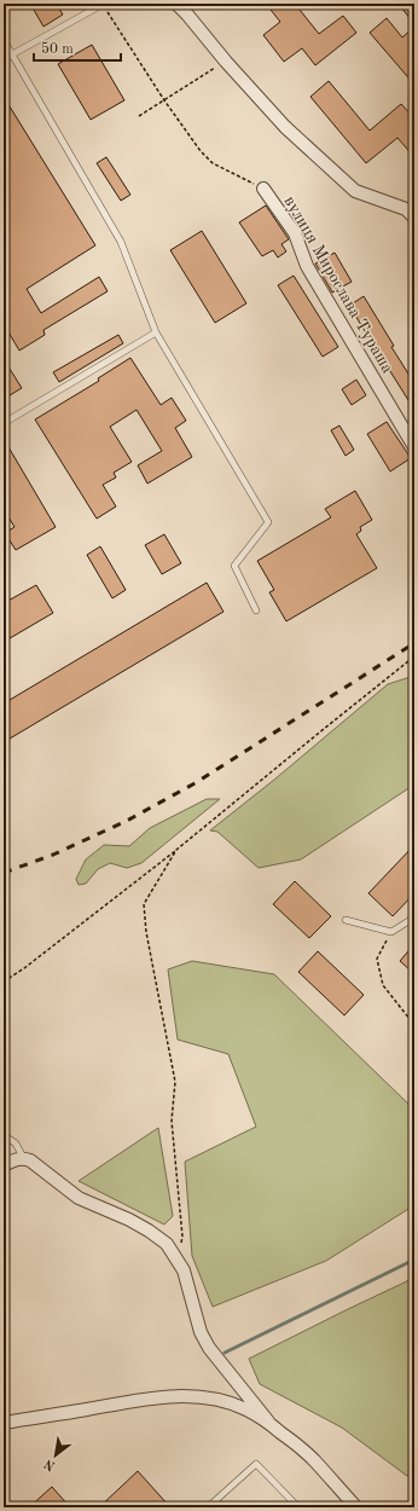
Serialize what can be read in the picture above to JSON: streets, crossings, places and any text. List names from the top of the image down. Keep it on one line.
{"streets":{"street":["вулиця Мирослава Тураша"]},"scale_bar":"50 m","north":"bottom left"}
